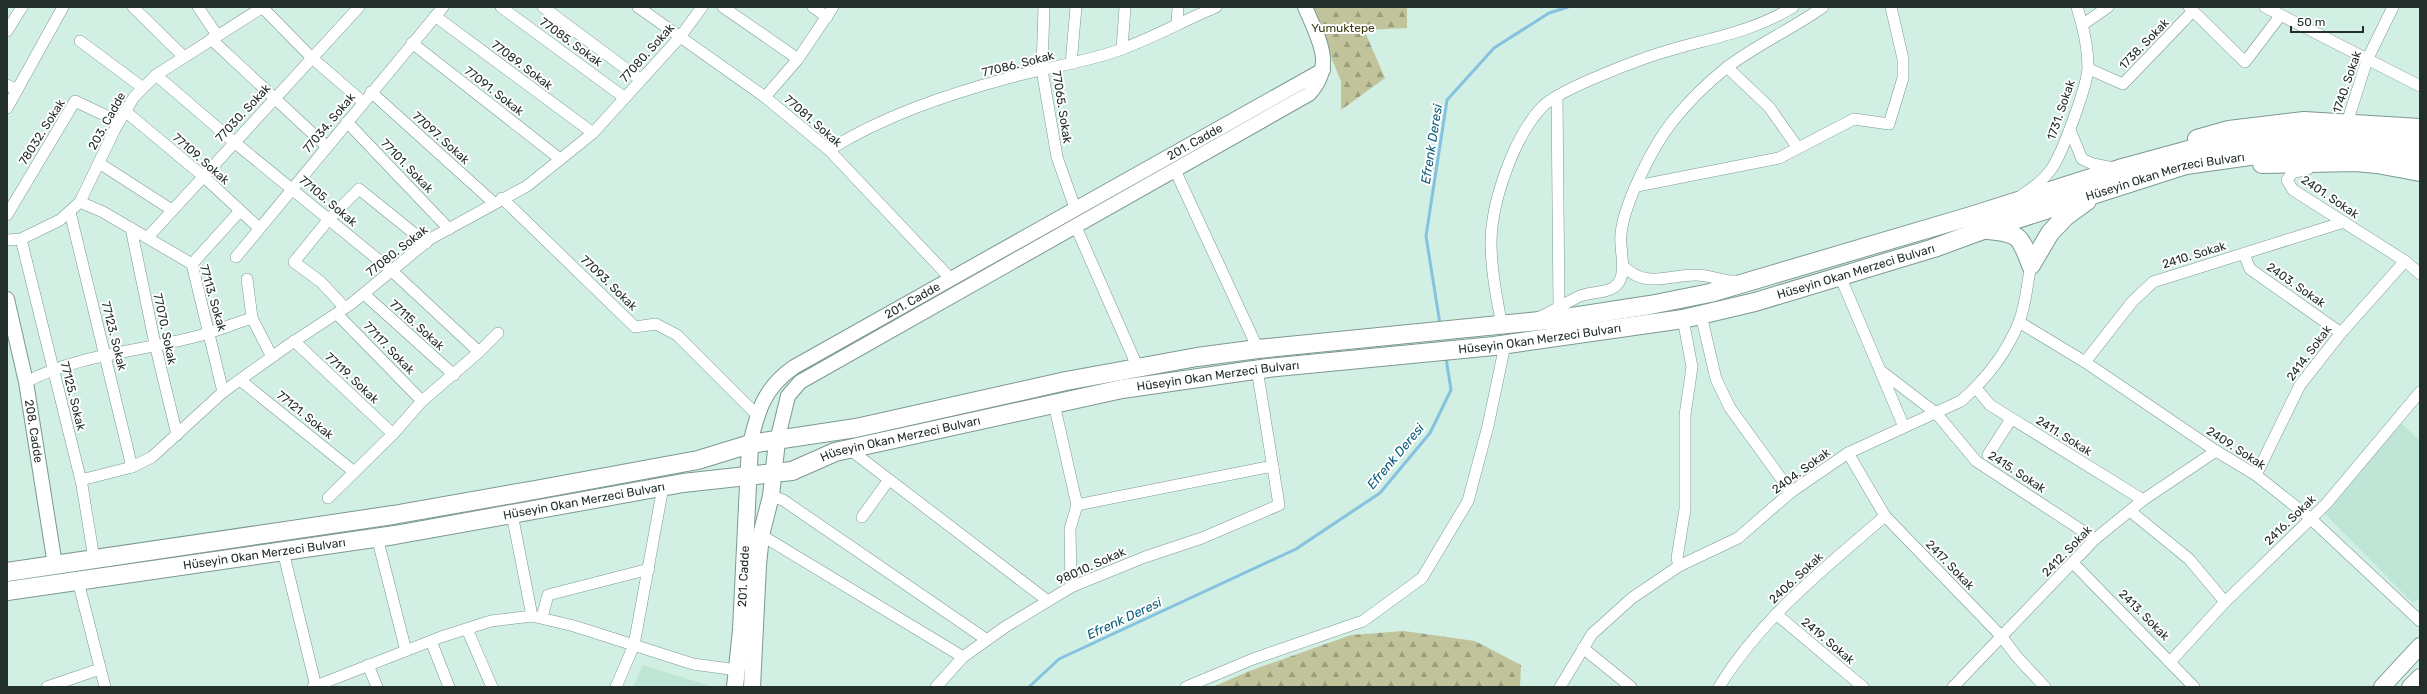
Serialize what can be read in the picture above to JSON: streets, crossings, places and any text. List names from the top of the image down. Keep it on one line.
{"streets":{"main road":["201. Cadde","Hüseyin Okan Merzeci Bulvarı"],"street":["77085. Sokak","1738. Sokak","77080. Sokak","77086. Sokak","77089. Sokak","1740. Sokak","77091. Sokak","77065. Sokak","1731. Sokak","77030. Sokak","203. Cadde","77081. Sokak","77034. Sokak","78032. Sokak","77097. Sokak","77109. Sokak","77101. Sokak","2401. Sokak","77105. Sokak","2410. Sokak","77093. Sokak","2403. Sokak","77113. Sokak","77115. Sokak","77070. Sokak","77123. Sokak","77117. Sokak","2414. Sokak","77119. Sokak","77125. Sokak","77121. Sokak","208. Cadde","2411. Sokak","2409. Sokak","2404. Sokak","2415. Sokak","2416. Sokak","2412. Sokak","2417. Sokak","98010. Sokak","2406. Sokak","2413. Sokak","2419. Sokak"]},"crossings":[["77085. Sokak","77080. Sokak"],["1738. Sokak","1731. Sokak"],["77080. Sokak","77089. Sokak"],["77080. Sokak","77091. Sokak"],["77080. Sokak","77081. Sokak"],["77080. Sokak","77097. Sokak"],["77080. Sokak","77101. Sokak"],["77080. Sokak","77105. Sokak"],["77080. Sokak","77093. Sokak"],["77080. Sokak","77113. Sokak"],["77080. Sokak","77115. Sokak"],["77080. Sokak","77070. Sokak"],["77080. Sokak","77123. Sokak"],["77080. Sokak","77117. Sokak"],["77080. Sokak","77119. Sokak"],["77080. Sokak","77125. Sokak"],["77080. Sokak","77121. Sokak"],["77086. Sokak","77065. Sokak"],["77086. Sokak","77081. Sokak"],["77089. Sokak","77034. Sokak"],["77091. Sokak","77034. Sokak"],["77065. Sokak","201. Cadde"],["1731. Sokak","Hüseyin Okan Merzeci Bulvarı"],["77030. Sokak","77109. Sokak"],["77030. Sokak","77105. Sokak"],["77030. Sokak","77113. Sokak"],["203. Cadde","78032. Sokak"],["203. Cadde","77109. Sokak"],["203. Cadde","77105. Sokak"],["203. Cadde","77113. Sokak"],["203. Cadde","77123. Sokak"],["203. Cadde","77125. Sokak"],["77081. Sokak","201. Cadde"],["77034. Sokak","77097. Sokak"],["77034. Sokak","77109. Sokak"],["77034. Sokak","77101. Sokak"],["77034. Sokak","77105. Sokak"],["77097. Sokak","77093. Sokak"],["201. Cadde","Hüseyin Okan Merzeci Bulvarı"],["201. Cadde","77093. Sokak"],["Hüseyin Okan Merzeci Bulvarı","77125. Sokak"],["Hüseyin Okan Merzeci Bulvarı","208. Cadde"],["2401. Sokak","2410. Sokak"],["2401. Sokak","2414. Sokak"],["77105. Sokak","77117. Sokak"],["2410. Sokak","2403. Sokak"],["2410. Sokak","2409. Sokak"],["2403. Sokak","2414. Sokak"],["77113. Sokak","77070. Sokak"],["2414. Sokak","2409. Sokak"],["2411. Sokak","2404. Sokak"],["2411. Sokak","2412. Sokak"],["2409. Sokak","2404. Sokak"],["2409. Sokak","2416. Sokak"],["2409. Sokak","2412. Sokak"],["2404. Sokak","2415. Sokak"],["2404. Sokak","2417. Sokak"],["2415. Sokak","2412. Sokak"],["2416. Sokak","2413. Sokak"],["2412. Sokak","2417. Sokak"],["2412. Sokak","2413. Sokak"],["2417. Sokak","2406. Sokak"],["2406. Sokak","2419. Sokak"]],"water":["Efrenk Deresi"],"parks":["Yumuktepe"],"scale_bar":"50 m"}
